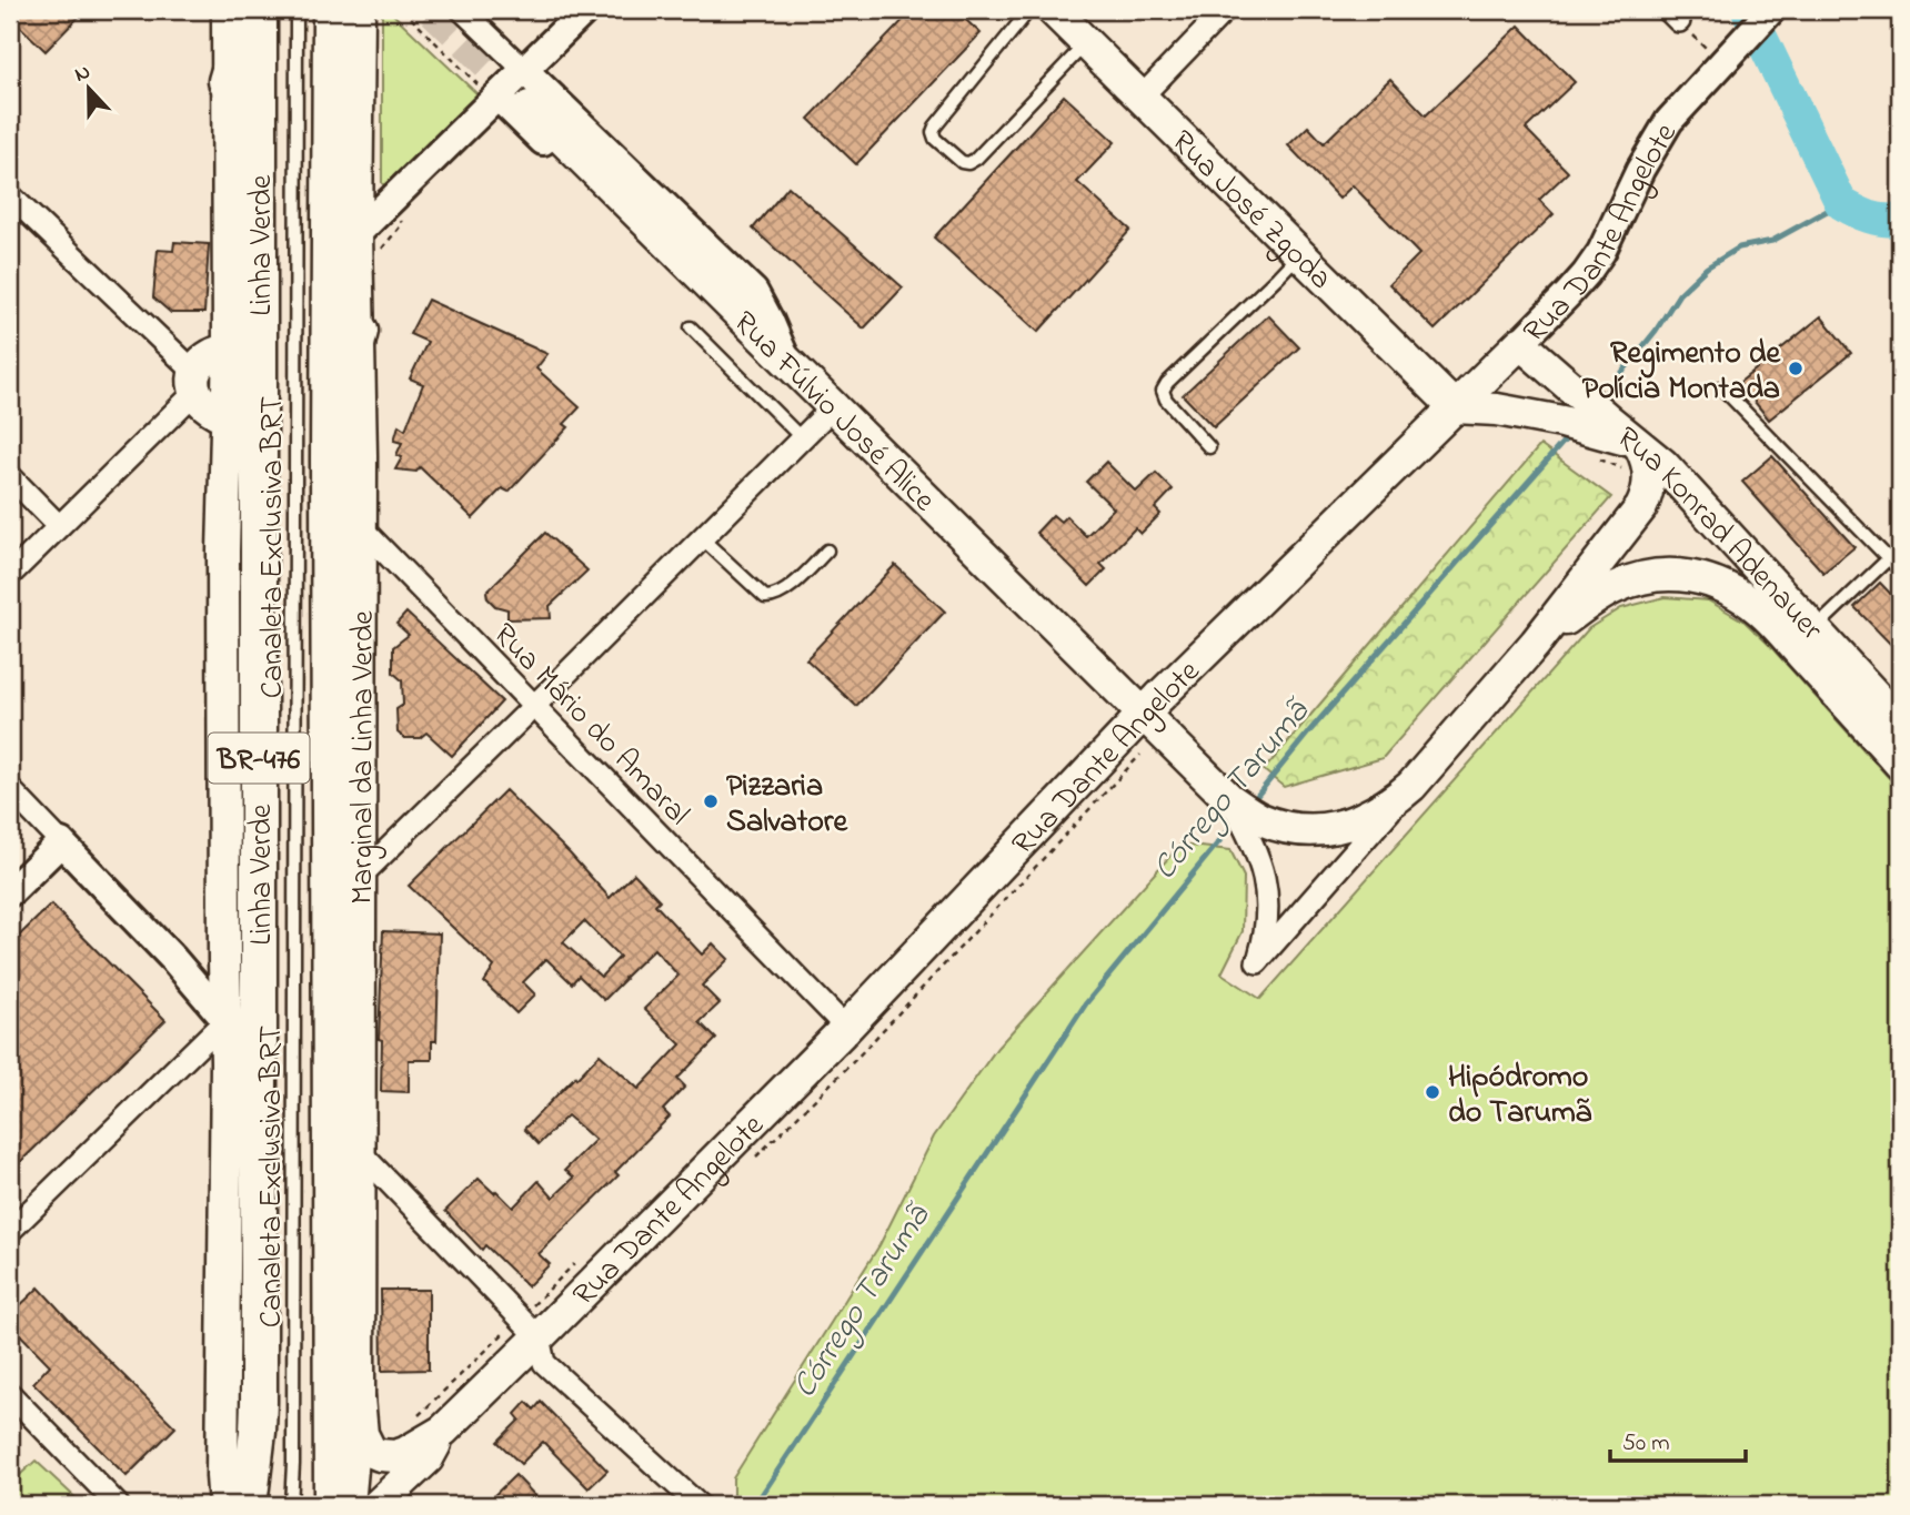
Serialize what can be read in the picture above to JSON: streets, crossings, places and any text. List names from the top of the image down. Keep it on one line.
{"streets":{"highway":["Linha Verde","BR-476"],"main road":["Rua José Zgoda","Rua Dante Angelote","Rua Fúlvio José Alice","Rua Konrad Adenauer","Marginal da Linha Verde"],"street":["Rua Mário do Amaral"],"lane":["Canaleta Exclusiva BRT"]},"crossings":[["Rua José Zgoda","Rua Dante Angelote"],["Rua José Zgoda","Rua Konrad Adenauer"],["Rua Dante Angelote","Rua Fúlvio José Alice"],["Rua Dante Angelote","Rua Konrad Adenauer"],["Rua Dante Angelote","Rua Mário do Amaral"],["Rua Dante Angelote","Marginal da Linha Verde"],["Rua Fúlvio José Alice","Rua Konrad Adenauer"],["Rua Mário do Amaral","Marginal da Linha Verde"]],"water":["Córrego Tarumã"],"places":["Regimento de Polícia Montada","Pizzaria Salvatore","Hipódromo do Tarumã"],"scale_bar":"50 m","north":"top"}
